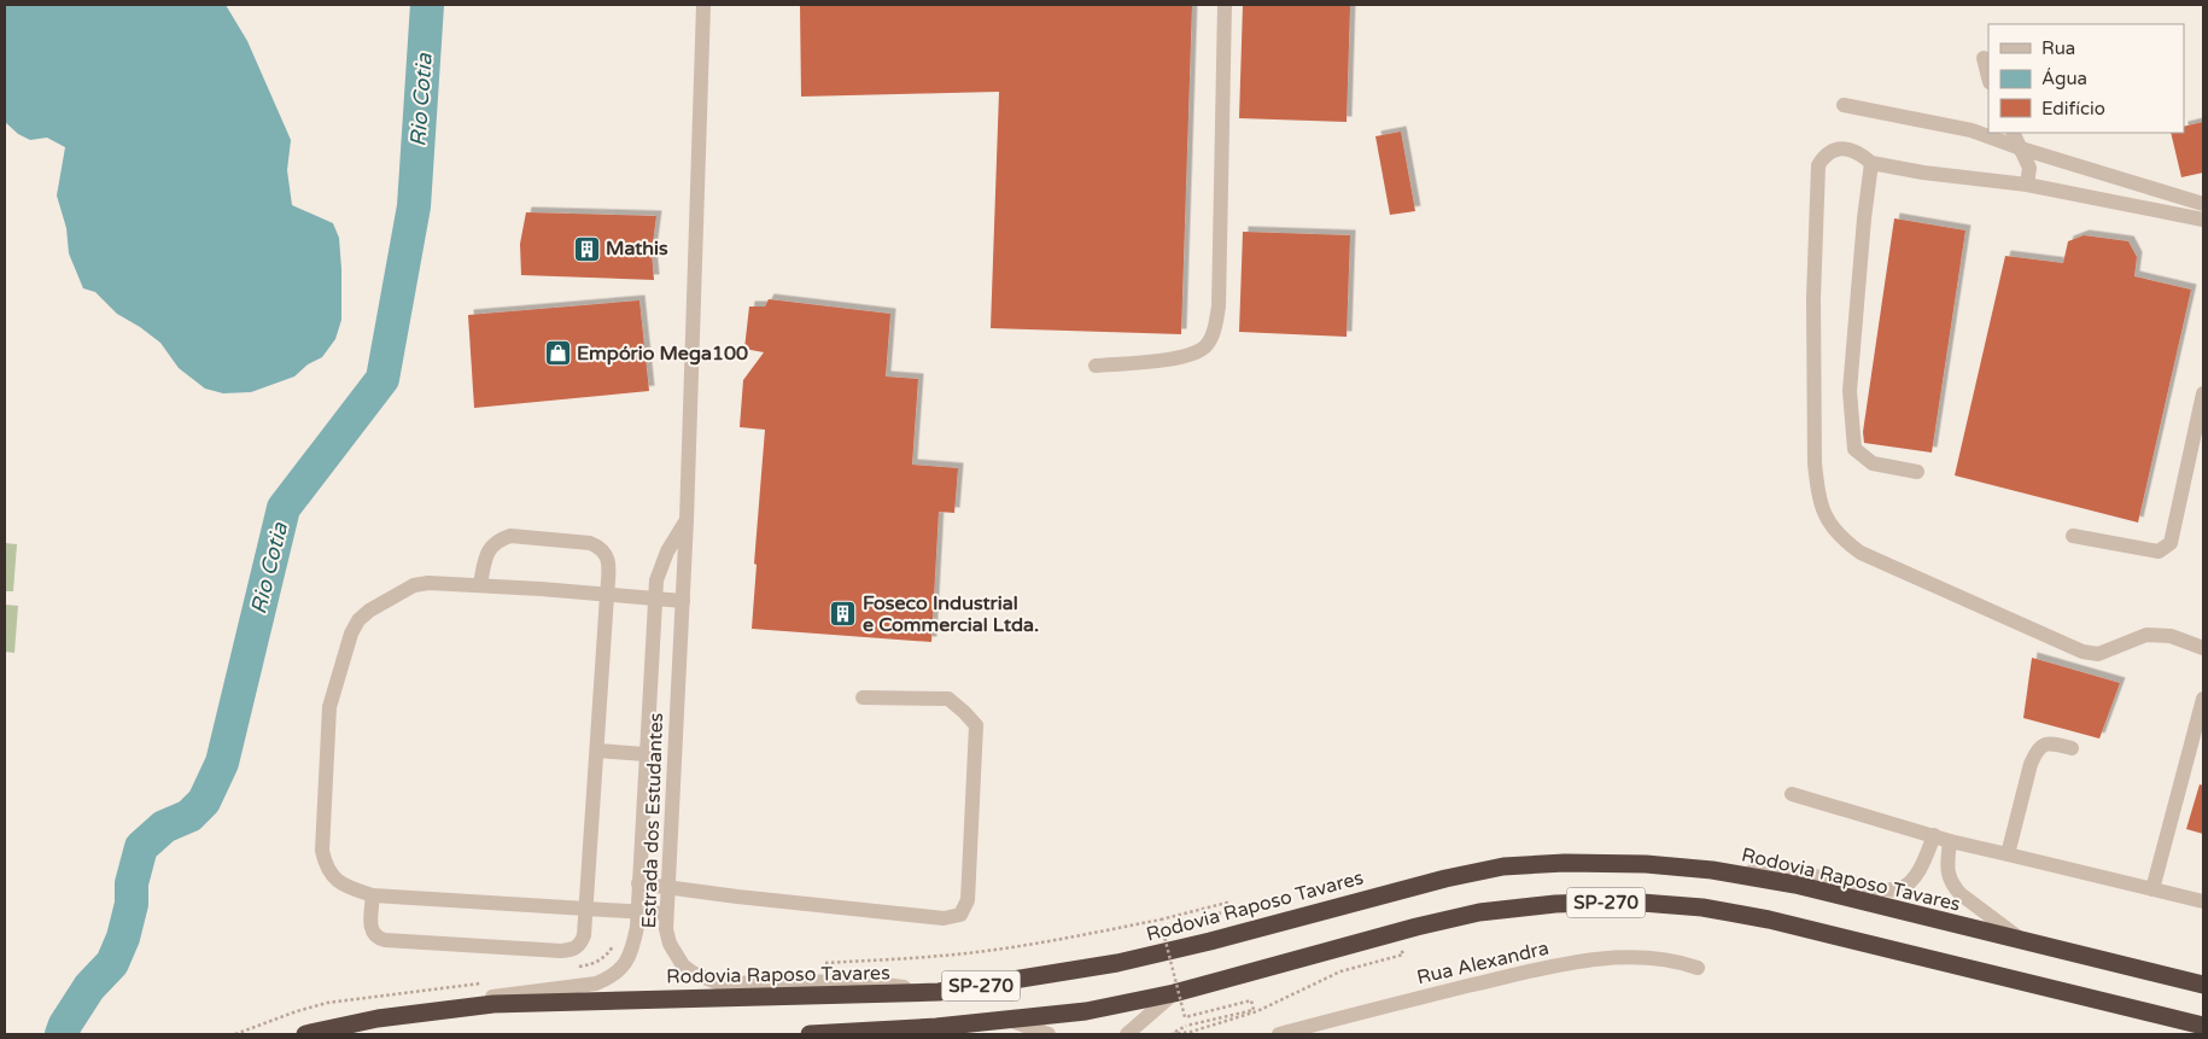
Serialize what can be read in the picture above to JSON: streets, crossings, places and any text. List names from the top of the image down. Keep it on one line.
{"streets":{"highway":["Rodovia Raposo Tavares","SP-270"],"street":["Estrada dos Estudantes","Rua Alexandra"]},"crossings":[["Estrada dos Estudantes","Rodovia Raposo Tavares"]],"water":["Rio Cotia"],"places":{"building":["Mathis","Foseco Industrial e Commercial Ltda."],"shop":["Empório Mega100"]},"legend":["Rua","Água","Edifício"]}
